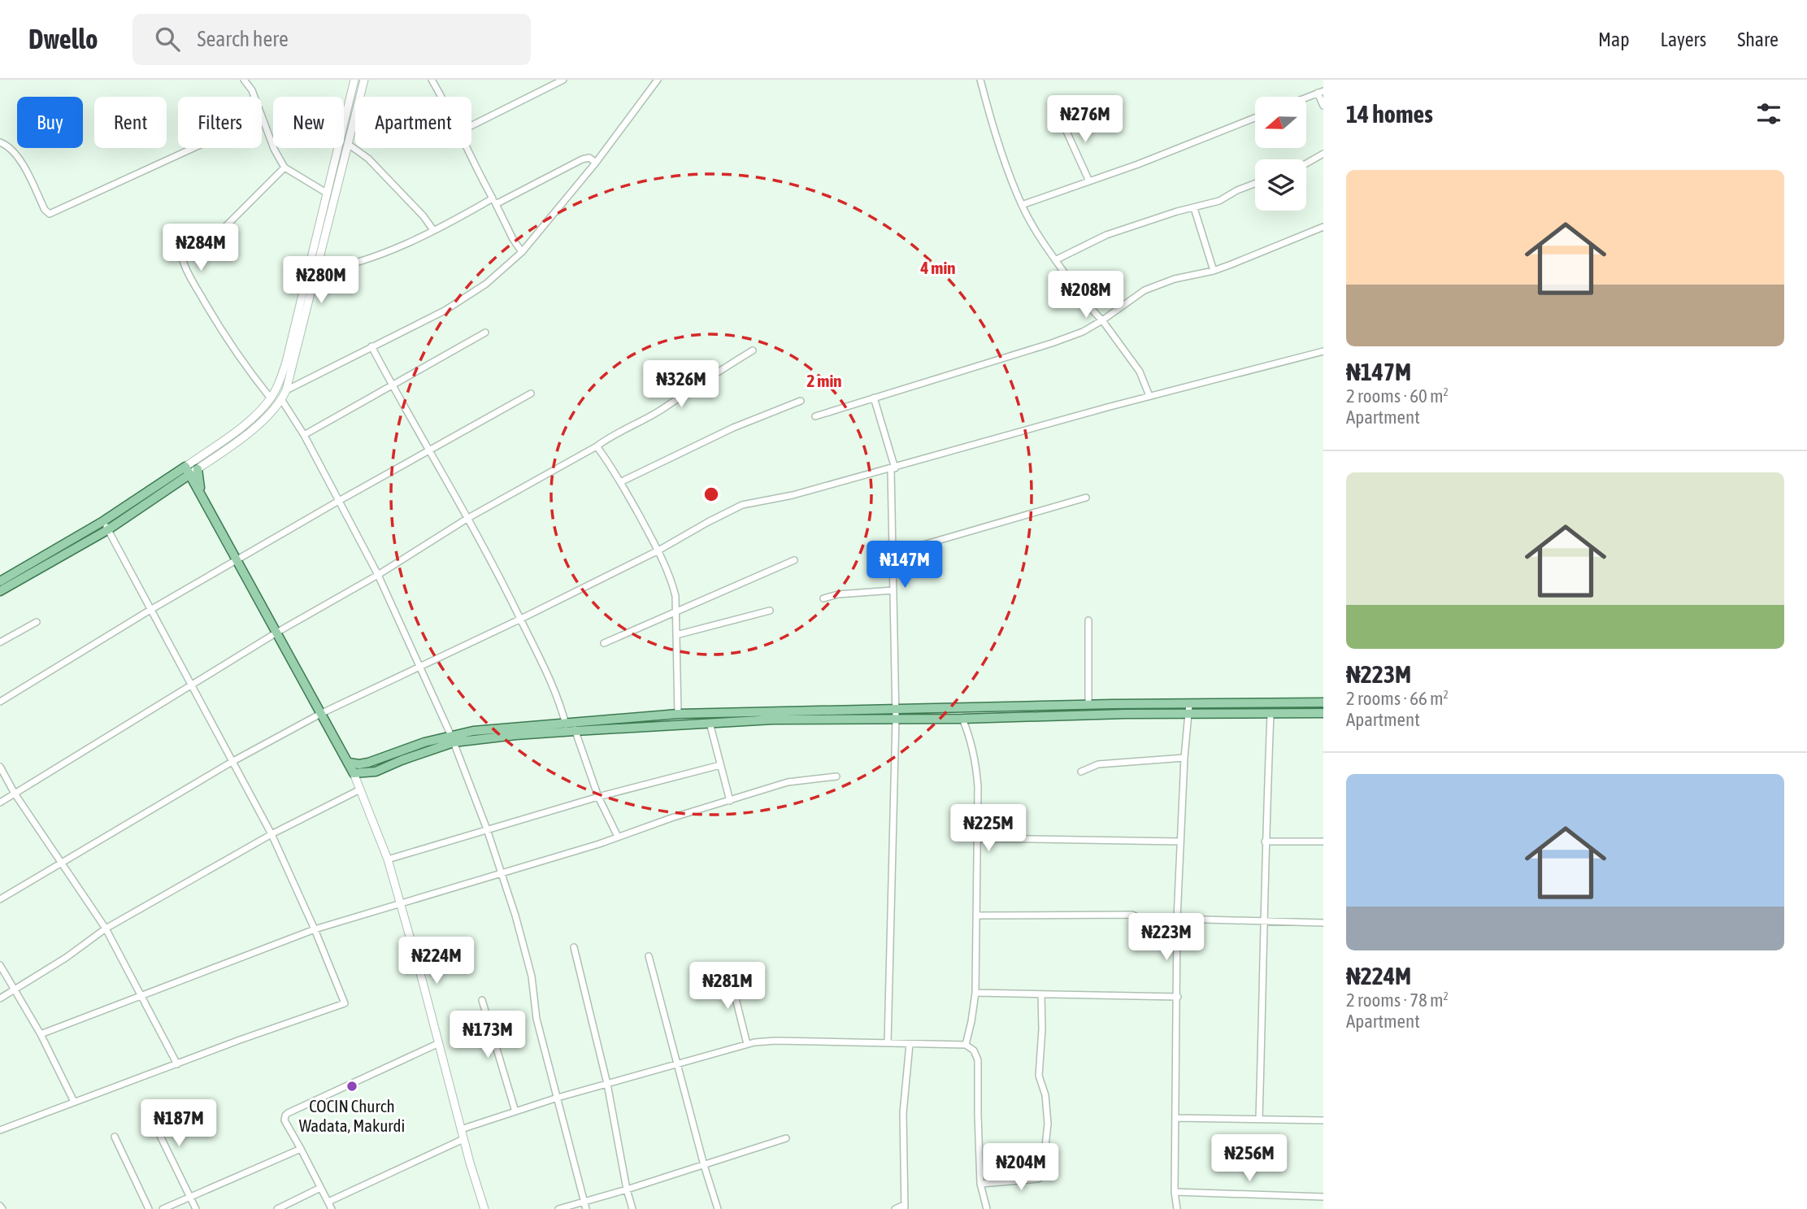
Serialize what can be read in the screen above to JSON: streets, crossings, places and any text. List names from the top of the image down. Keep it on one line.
{"places":["COCIN Church Wadata, Makurdi"],"north":"left","page":{"header":"Dwello","search":"Search here","nav":["Map","Layers","Share"],"heading":"14 homes","price":["₦276M","₦284M","₦280M","₦208M","₦326M","₦147M","₦225M","₦223M","₦224M","₦281M","₦173M","₦187M","₦256M","₦204M"],"chip":["Buy","Rent","Filters","New","Apartment"],"list":[{"name":"₦147M","note":"2 rooms · 60 m² · Apartment"},{"name":"₦223M","note":"2 rooms · 66 m² · Apartment"},{"name":"₦224M","note":"2 rooms · 78 m² · Apartment"}]},"rings":["4 min","2 min"]}
